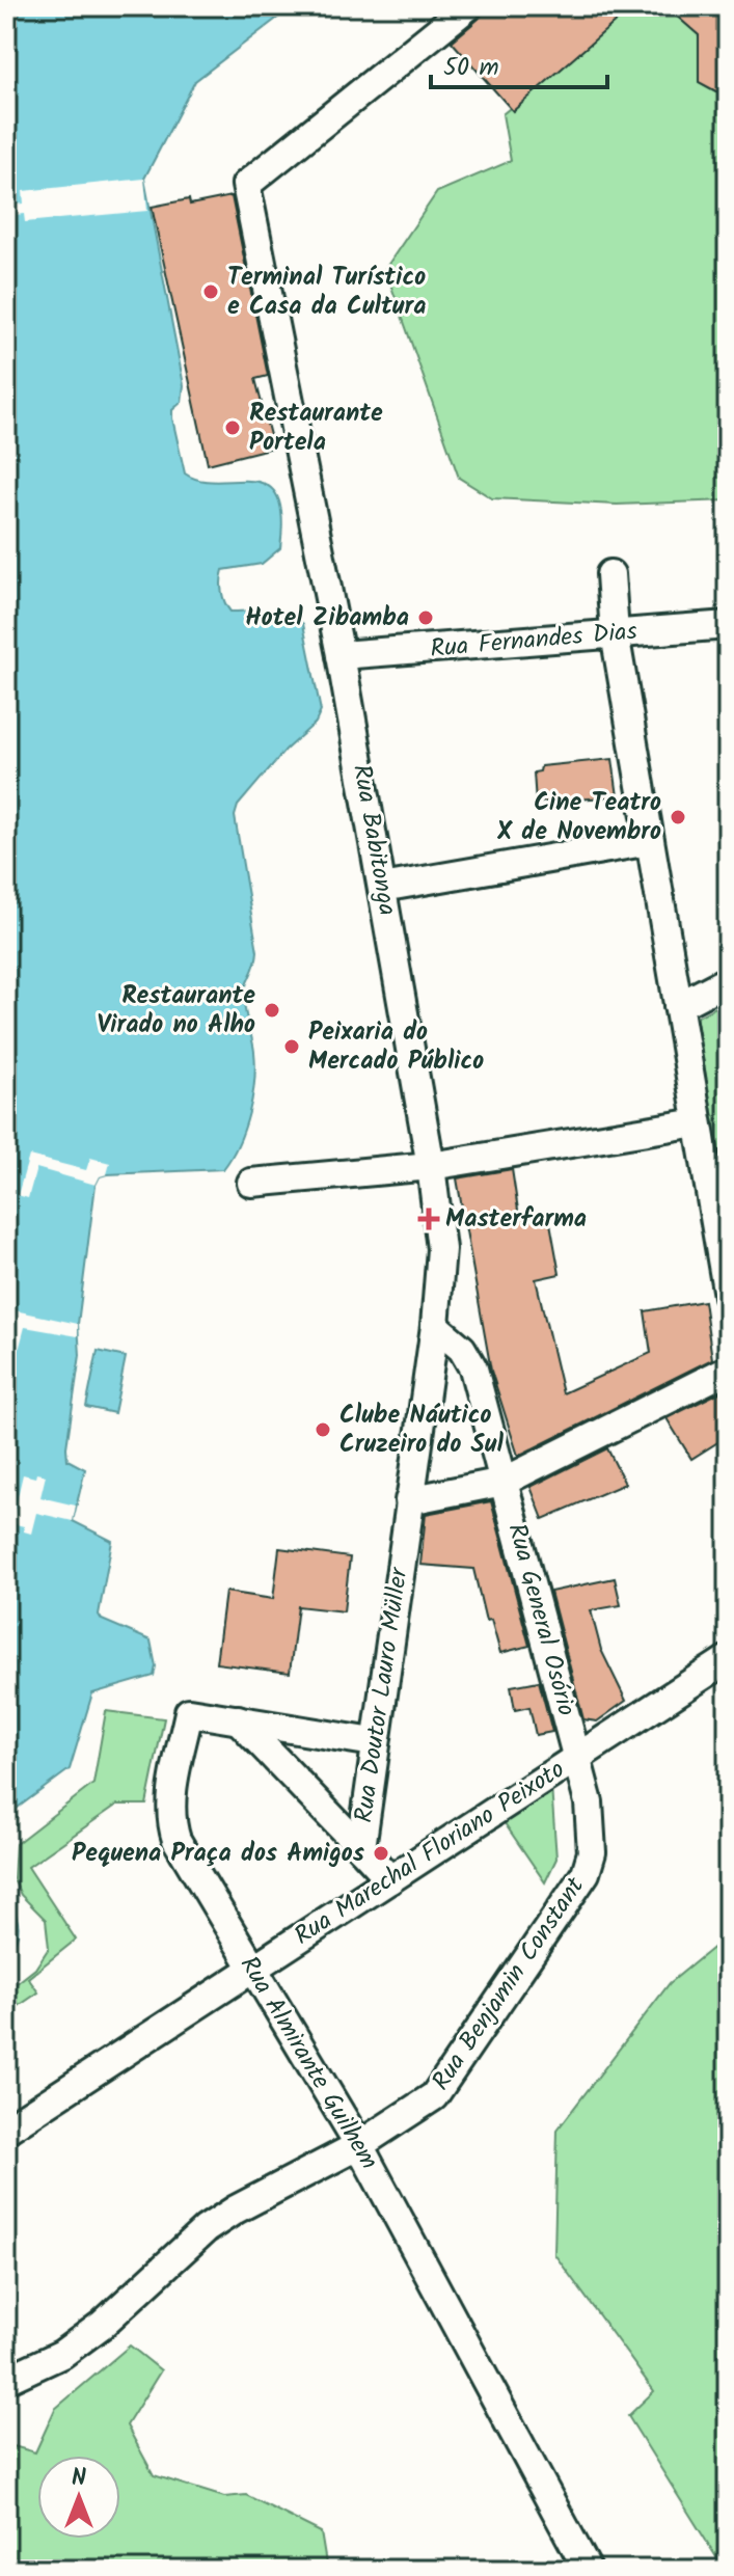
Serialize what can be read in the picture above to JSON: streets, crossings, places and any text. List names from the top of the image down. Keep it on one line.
{"streets":{"street":["Rua Fernandes Dias","Rua Babitonga","Rua General Osório","Rua Doutor Lauro Müller","Rua Marechal Floriano Peixoto","Rua Benjamin Constant","Rua Almirante Guilhem"]},"crossings":[["Rua Fernandes Dias","Rua Babitonga"],["Rua Babitonga","Rua General Osório"],["Rua Babitonga","Rua Doutor Lauro Müller"],["Rua General Osório","Rua Marechal Floriano Peixoto"],["Rua General Osório","Rua Benjamin Constant"],["Rua Doutor Lauro Müller","Rua Marechal Floriano Peixoto"],["Rua Doutor Lauro Müller","Rua Almirante Guilhem"],["Rua Marechal Floriano Peixoto","Rua Benjamin Constant"],["Rua Marechal Floriano Peixoto","Rua Almirante Guilhem"],["Rua Benjamin Constant","Rua Almirante Guilhem"]],"places":{"other":["Terminal Turístico e Casa da Cultura","Restaurante Portela","Hotel Zibamba","Cine Teatro X de Novembro","Restaurante Virado no Alho","Peixaria do Mercado Público","Clube Náutico Cruzeiro do Sul","Pequena Praça dos Amigos"],"health":["Masterfarma"]},"scale_bar":"50 m","north":"top"}
